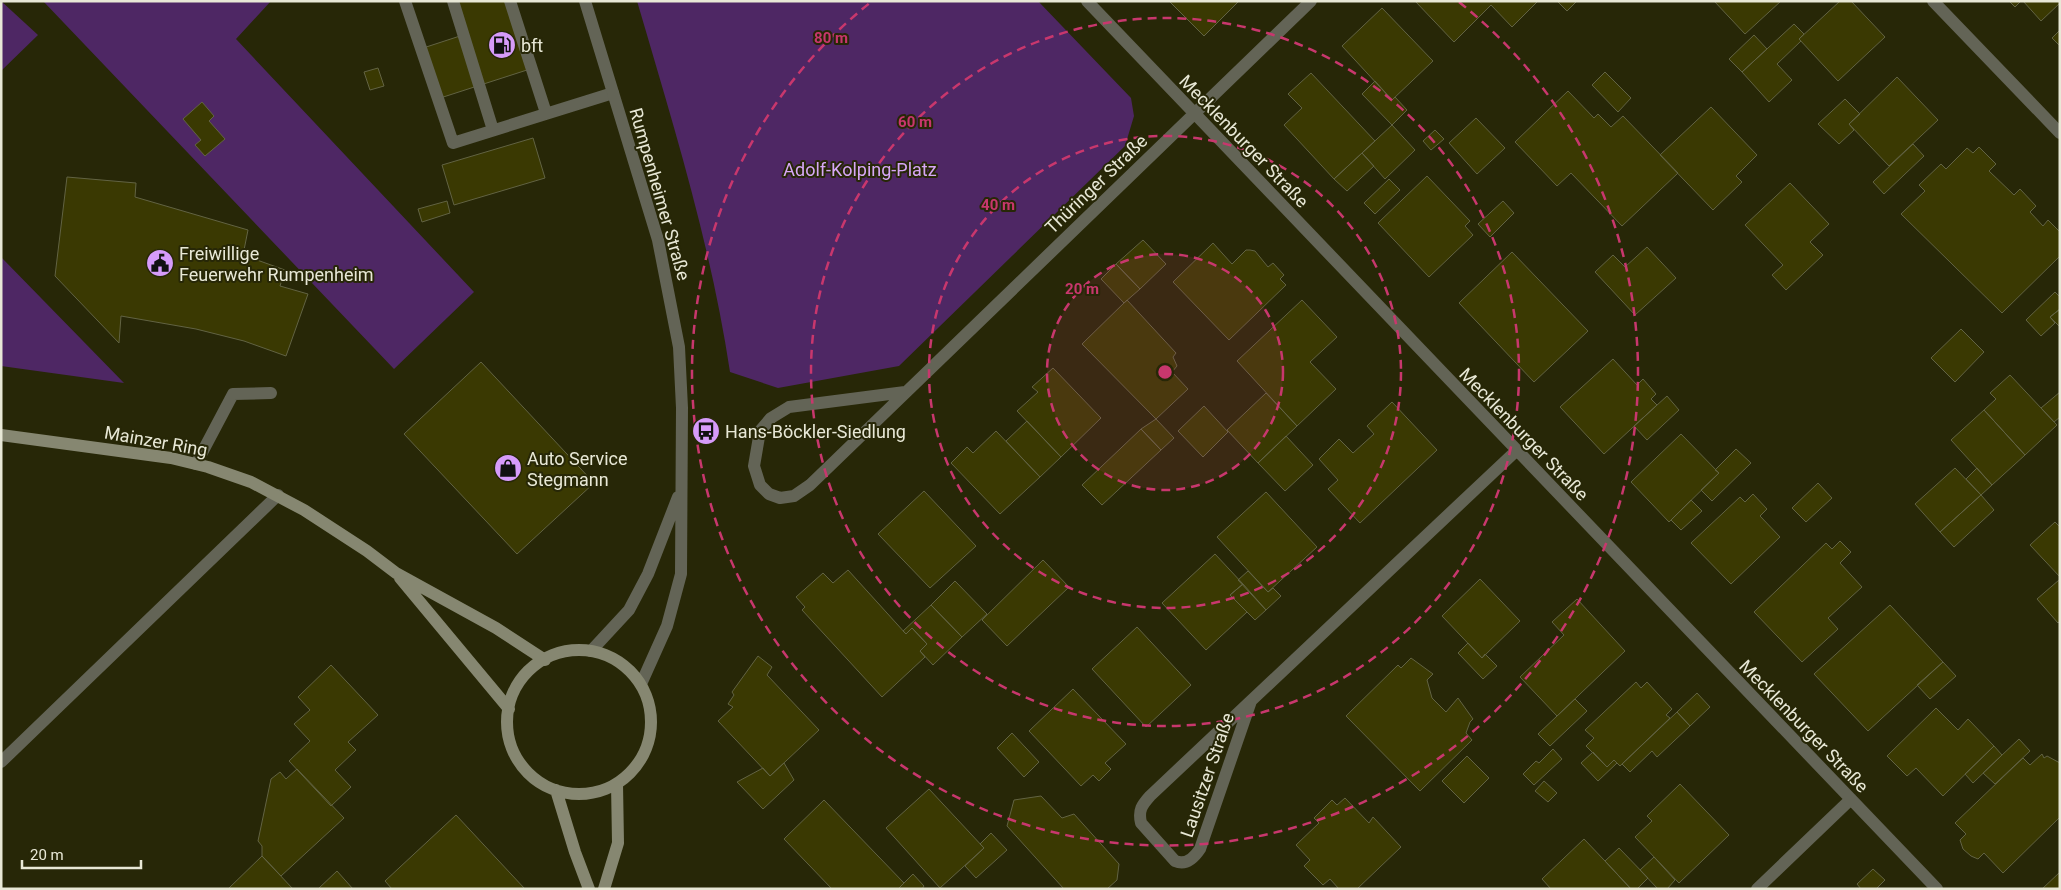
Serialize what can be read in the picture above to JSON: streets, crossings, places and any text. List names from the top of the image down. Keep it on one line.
{"streets":{"street":["Mecklenburger Straße","Thüringer Straße","Rumpenheimer Straße","Mainzer Ring","Lausitzer Straße"]},"crossings":[["Mecklenburger Straße","Thüringer Straße"],["Mecklenburger Straße","Lausitzer Straße"],["Rumpenheimer Straße","Mainzer Ring"]],"parks":["Adolf-Kolping-Platz"],"places":{"fuel station":["bft"],"public building":["Freiwillige Feuerwehr Rumpenheim"],"bus stop":["Hans-Böckler-Siedlung"],"shop":["Auto Service Stegmann"]},"scale_bar":"20 m","rings":["80 m","60 m","40 m","20 m"]}
